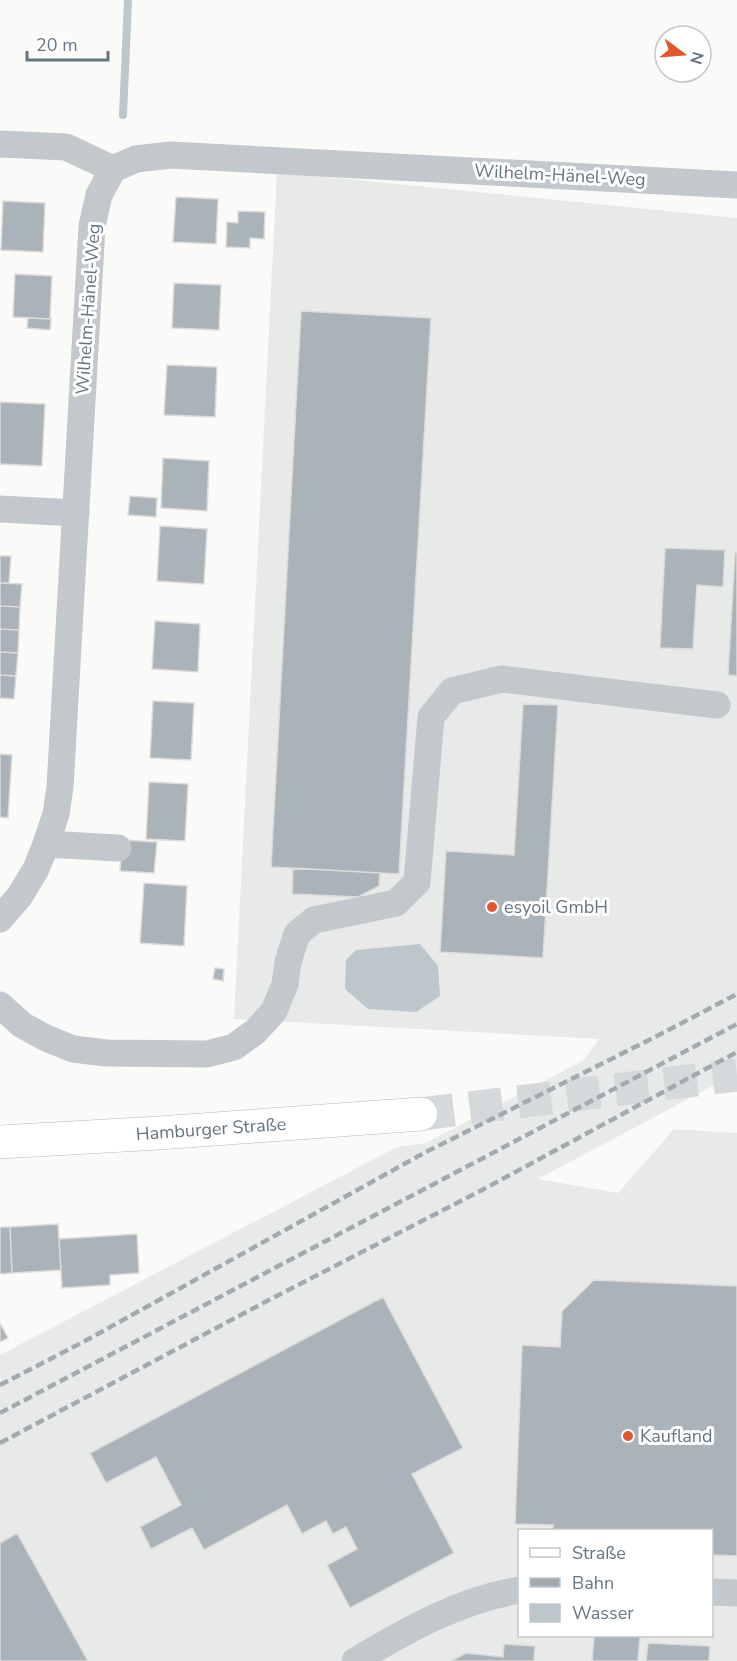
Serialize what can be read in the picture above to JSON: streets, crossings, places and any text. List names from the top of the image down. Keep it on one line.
{"streets":{"main road":["Hamburger Straße"],"street":["Wilhelm-Hänel-Weg"]},"places":["esyoil GmbH","Kaufland"],"legend":["Straße","Bahn","Wasser"],"scale_bar":"20 m","north":"right"}
